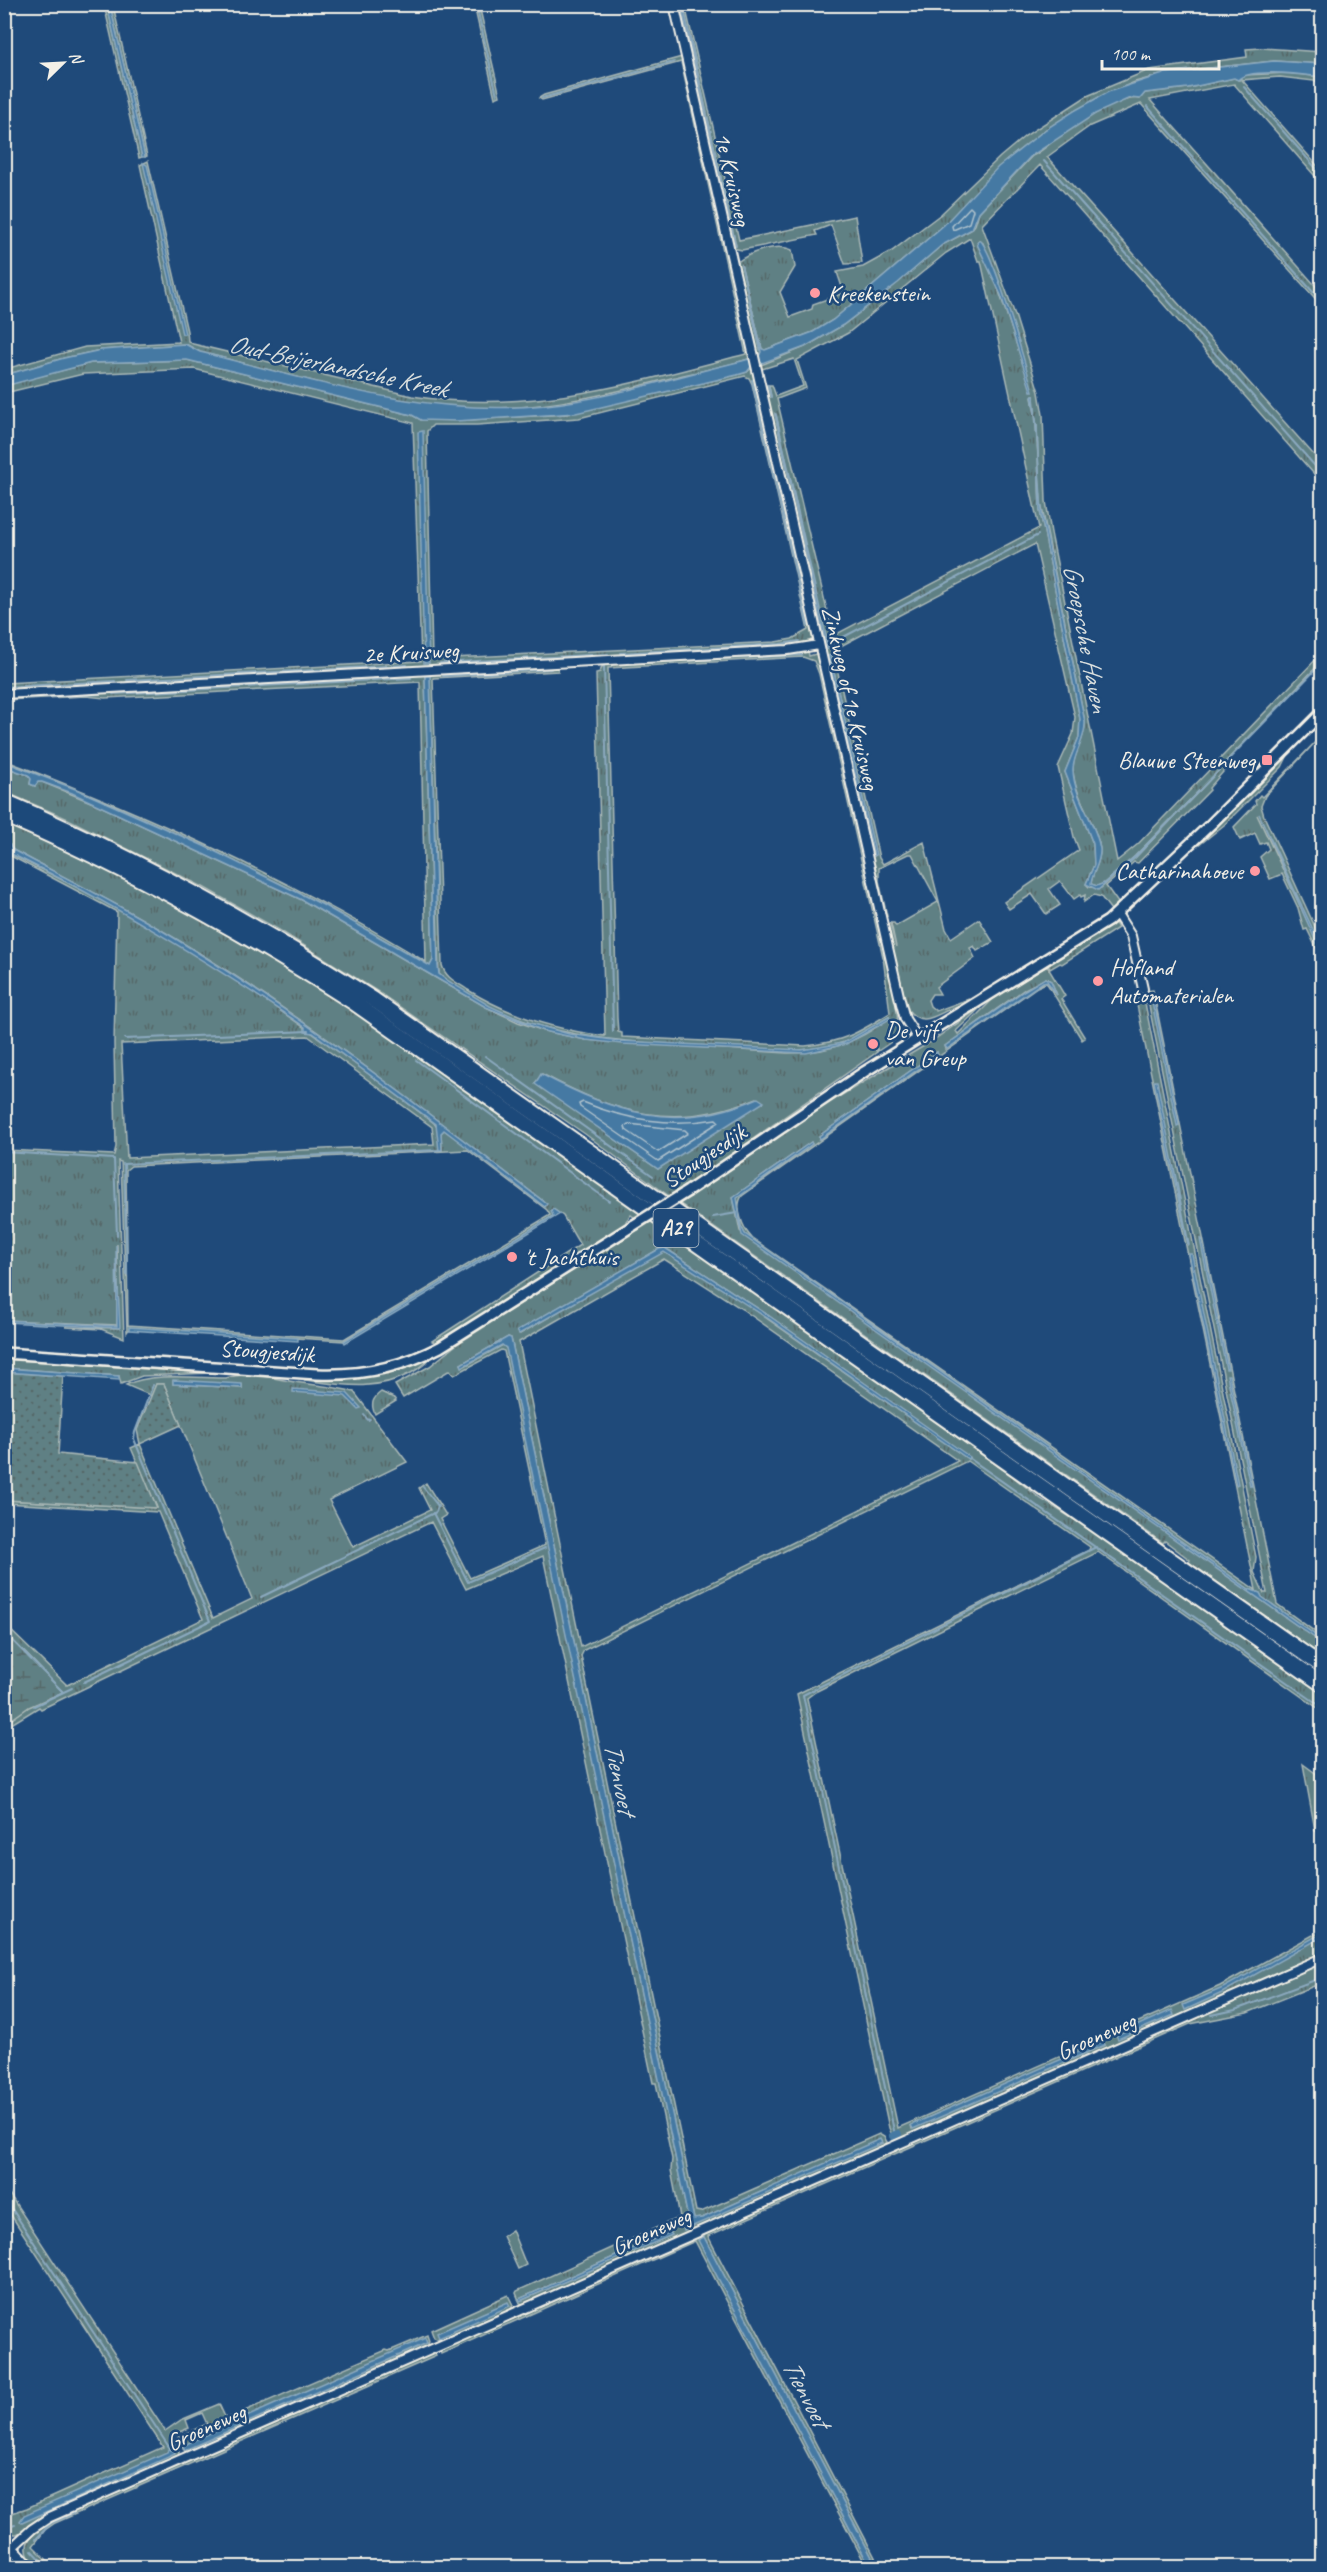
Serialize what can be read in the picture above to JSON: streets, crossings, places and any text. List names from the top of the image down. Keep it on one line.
{"streets":{"highway":["A29"],"street":["1e Kruisweg","2e Kruisweg","Zinkweg of 1e Kruisweg","Stougjesdijk","Groeneweg"]},"crossings":[["1e Kruisweg","Zinkweg of 1e Kruisweg"],["2e Kruisweg","Zinkweg of 1e Kruisweg"],["Zinkweg of 1e Kruisweg","Stougjesdijk"]],"water":["Oud-Beijerlandsche Kreek","Groepsche Haven","Tienvoet"],"places":{"other":["Kreekenstein","Catharinahoeve","Hofland Automaterialen","De vijf van Greup","'t Jachthuis"],"transit":["Blauwe Steenweg"]},"scale_bar":"100 m","north":"top right"}
